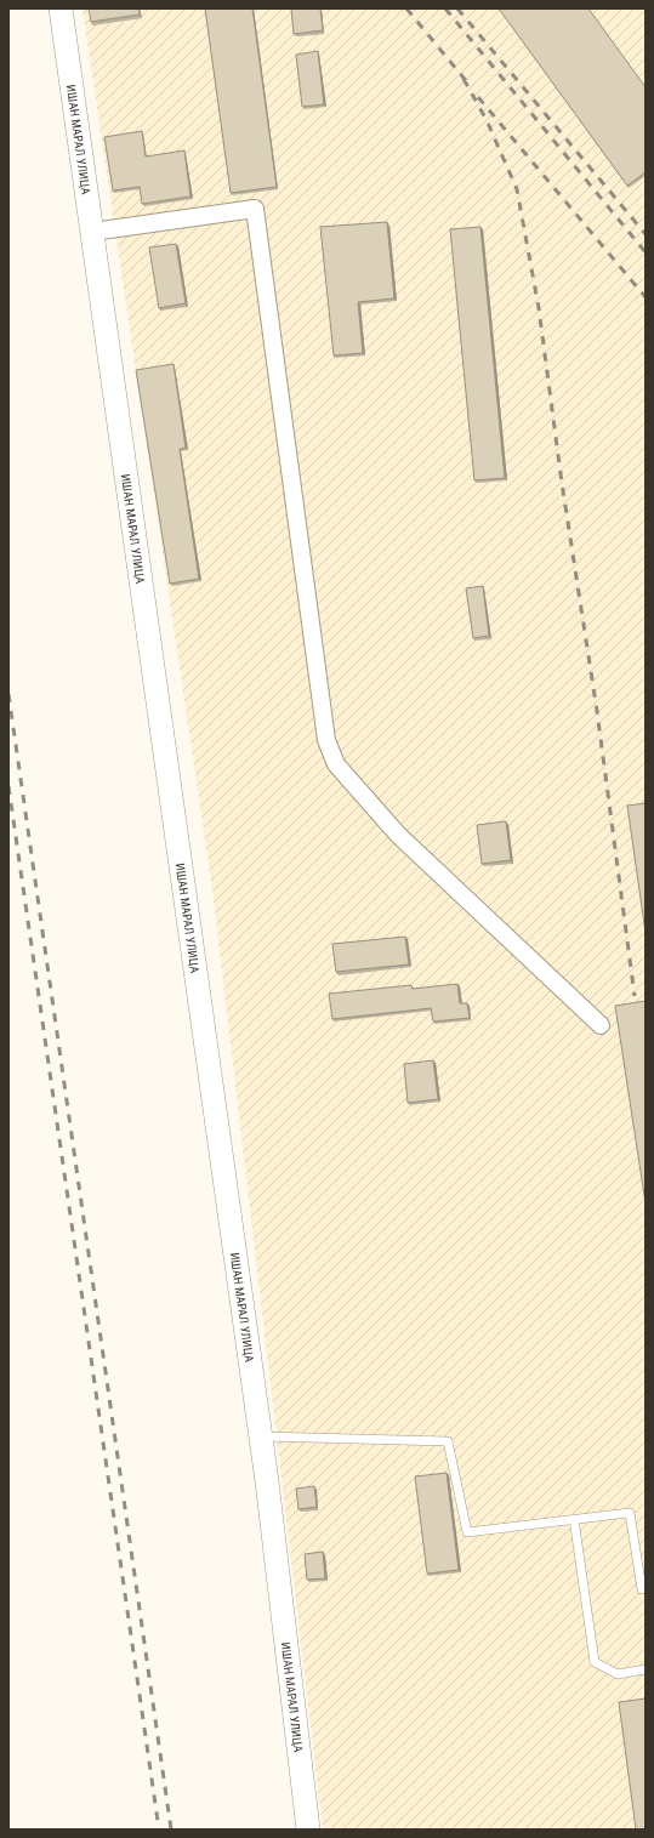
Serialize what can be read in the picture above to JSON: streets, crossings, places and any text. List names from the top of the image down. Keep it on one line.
{"streets":{"main road":["ИШАН МАРАЛ УЛИЦА"]}}
